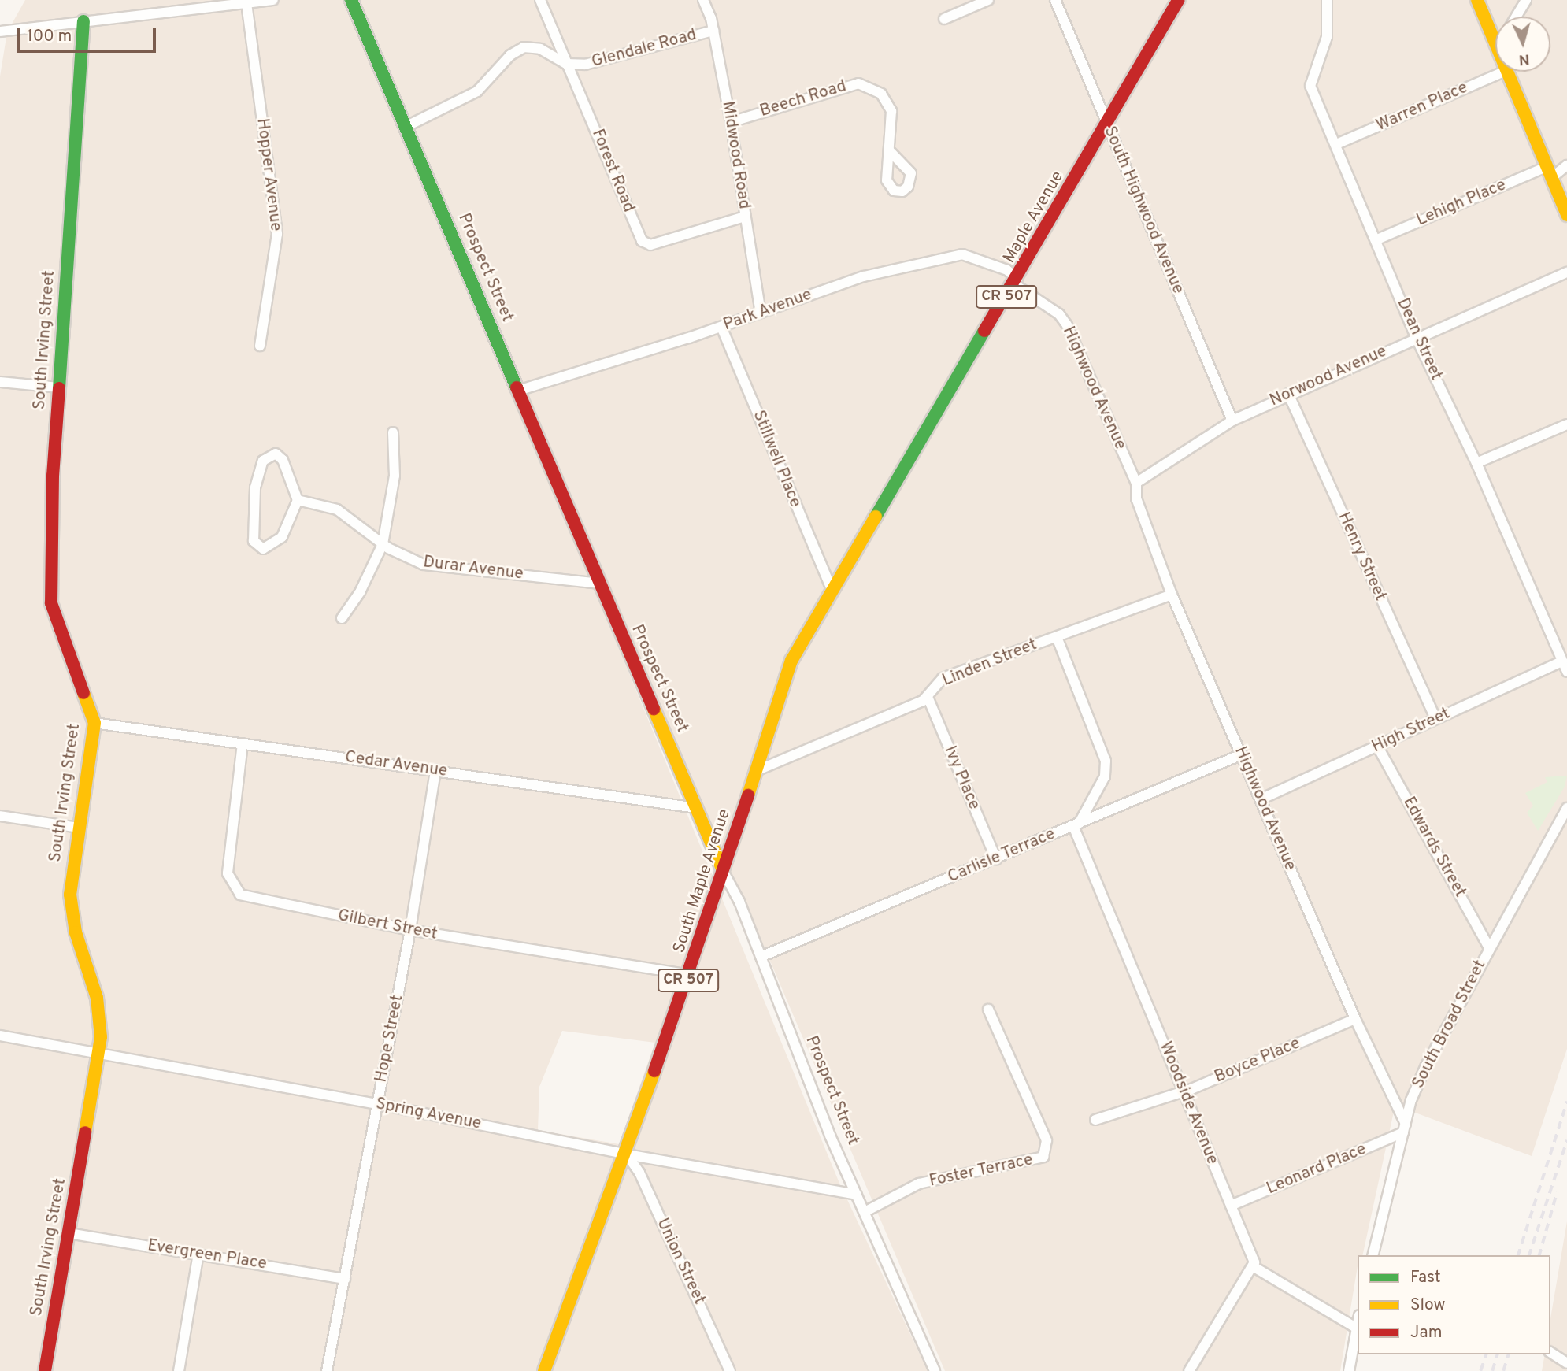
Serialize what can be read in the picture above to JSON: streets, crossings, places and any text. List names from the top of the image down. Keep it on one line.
{"streets":{"main road":["Maple Avenue","Prospect Street","CR 507","South Irving Street","South Maple Avenue"],"street":["Glendale Road","Beech Road","Warren Place","Midwood Road","Forest Road","Hopper Avenue","Lehigh Place","South Highwood Avenue","Park Avenue","Dean Street","Norwood Avenue","Highwood Avenue","Stillwell Place","Henry Street","Durar Avenue","Linden Street","High Street","Cedar Avenue","Ivy Place","Edwards Street","Carlisle Terrace","Gilbert Street","South Broad Street","Hope Street","Boyce Place","Woodside Avenue","Spring Avenue","Leonard Place","Foster Terrace","Evergreen Place","Union Street"]},"crossings":[["Glendale Road","Midwood Road"],["Glendale Road","Forest Road"],["Beech Road","Midwood Road"],["Warren Place","Dean Street"],["Midwood Road","Forest Road"],["Midwood Road","Park Avenue"],["Lehigh Place","Dean Street"],["South Highwood Avenue","Maple Avenue"],["South Highwood Avenue","Norwood Avenue"],["Maple Avenue","Park Avenue"],["Maple Avenue","Highwood Avenue"],["Maple Avenue","Stillwell Place"],["Maple Avenue","South Maple Avenue"],["Prospect Street","Park Avenue"],["Prospect Street","Durar Avenue"],["Prospect Street","Cedar Avenue"],["Prospect Street","Carlisle Terrace"],["Prospect Street","South Maple Avenue"],["Prospect Street","Spring Avenue"],["Prospect Street","Foster Terrace"],["Park Avenue","Highwood Avenue"],["Park Avenue","Stillwell Place"],["Dean Street","Norwood Avenue"],["Dean Street","High Street"],["South Irving Street","Cedar Avenue"],["South Irving Street","Spring Avenue"],["South Irving Street","Evergreen Place"],["Norwood Avenue","Highwood Avenue"],["Norwood Avenue","Henry Street"],["Highwood Avenue","Linden Street"],["Highwood Avenue","High Street"],["Highwood Avenue","Carlisle Terrace"],["Highwood Avenue","South Broad Street"],["Highwood Avenue","Boyce Place"],["Highwood Avenue","Leonard Place"],["Stillwell Place","South Maple Avenue"],["Henry Street","High Street"],["Linden Street","Ivy Place"],["Linden Street","South Maple Avenue"],["High Street","Edwards Street"],["Cedar Avenue","Gilbert Street"],["Cedar Avenue","Hope Street"],["Ivy Place","Carlisle Terrace"],["Edwards Street","South Broad Street"],["Carlisle Terrace","Woodside Avenue"],["South Maple Avenue","Gilbert Street"],["South Maple Avenue","Spring Avenue"],["South Maple Avenue","Union Street"],["Gilbert Street","Hope Street"],["South Broad Street","Leonard Place"],["Hope Street","Spring Avenue"],["Hope Street","Evergreen Place"],["Boyce Place","Woodside Avenue"],["Woodside Avenue","Leonard Place"],["Spring Avenue","Union Street"]],"legend":["Fast","Slow","Jam"],"scale_bar":"100 m","north":"bottom"}
